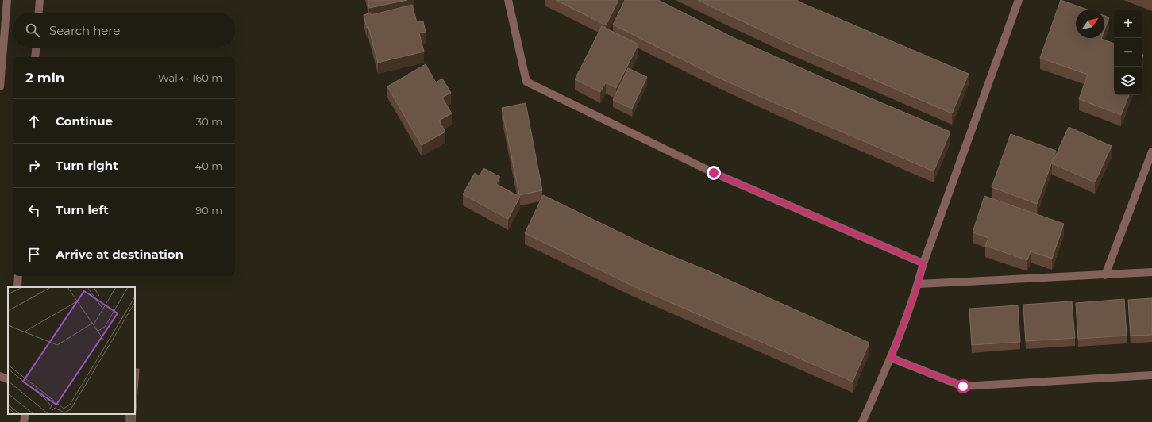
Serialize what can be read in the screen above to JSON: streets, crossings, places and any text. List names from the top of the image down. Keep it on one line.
{"north":"top right","page":{"map_buttons":["+","−"],"search":"Search here","heading":["2 min","Walk · 160 m"],"list":[["Continue","30 m"],["Turn right","40 m"],["Turn left","90 m"],"Arrive at destination"]}}
